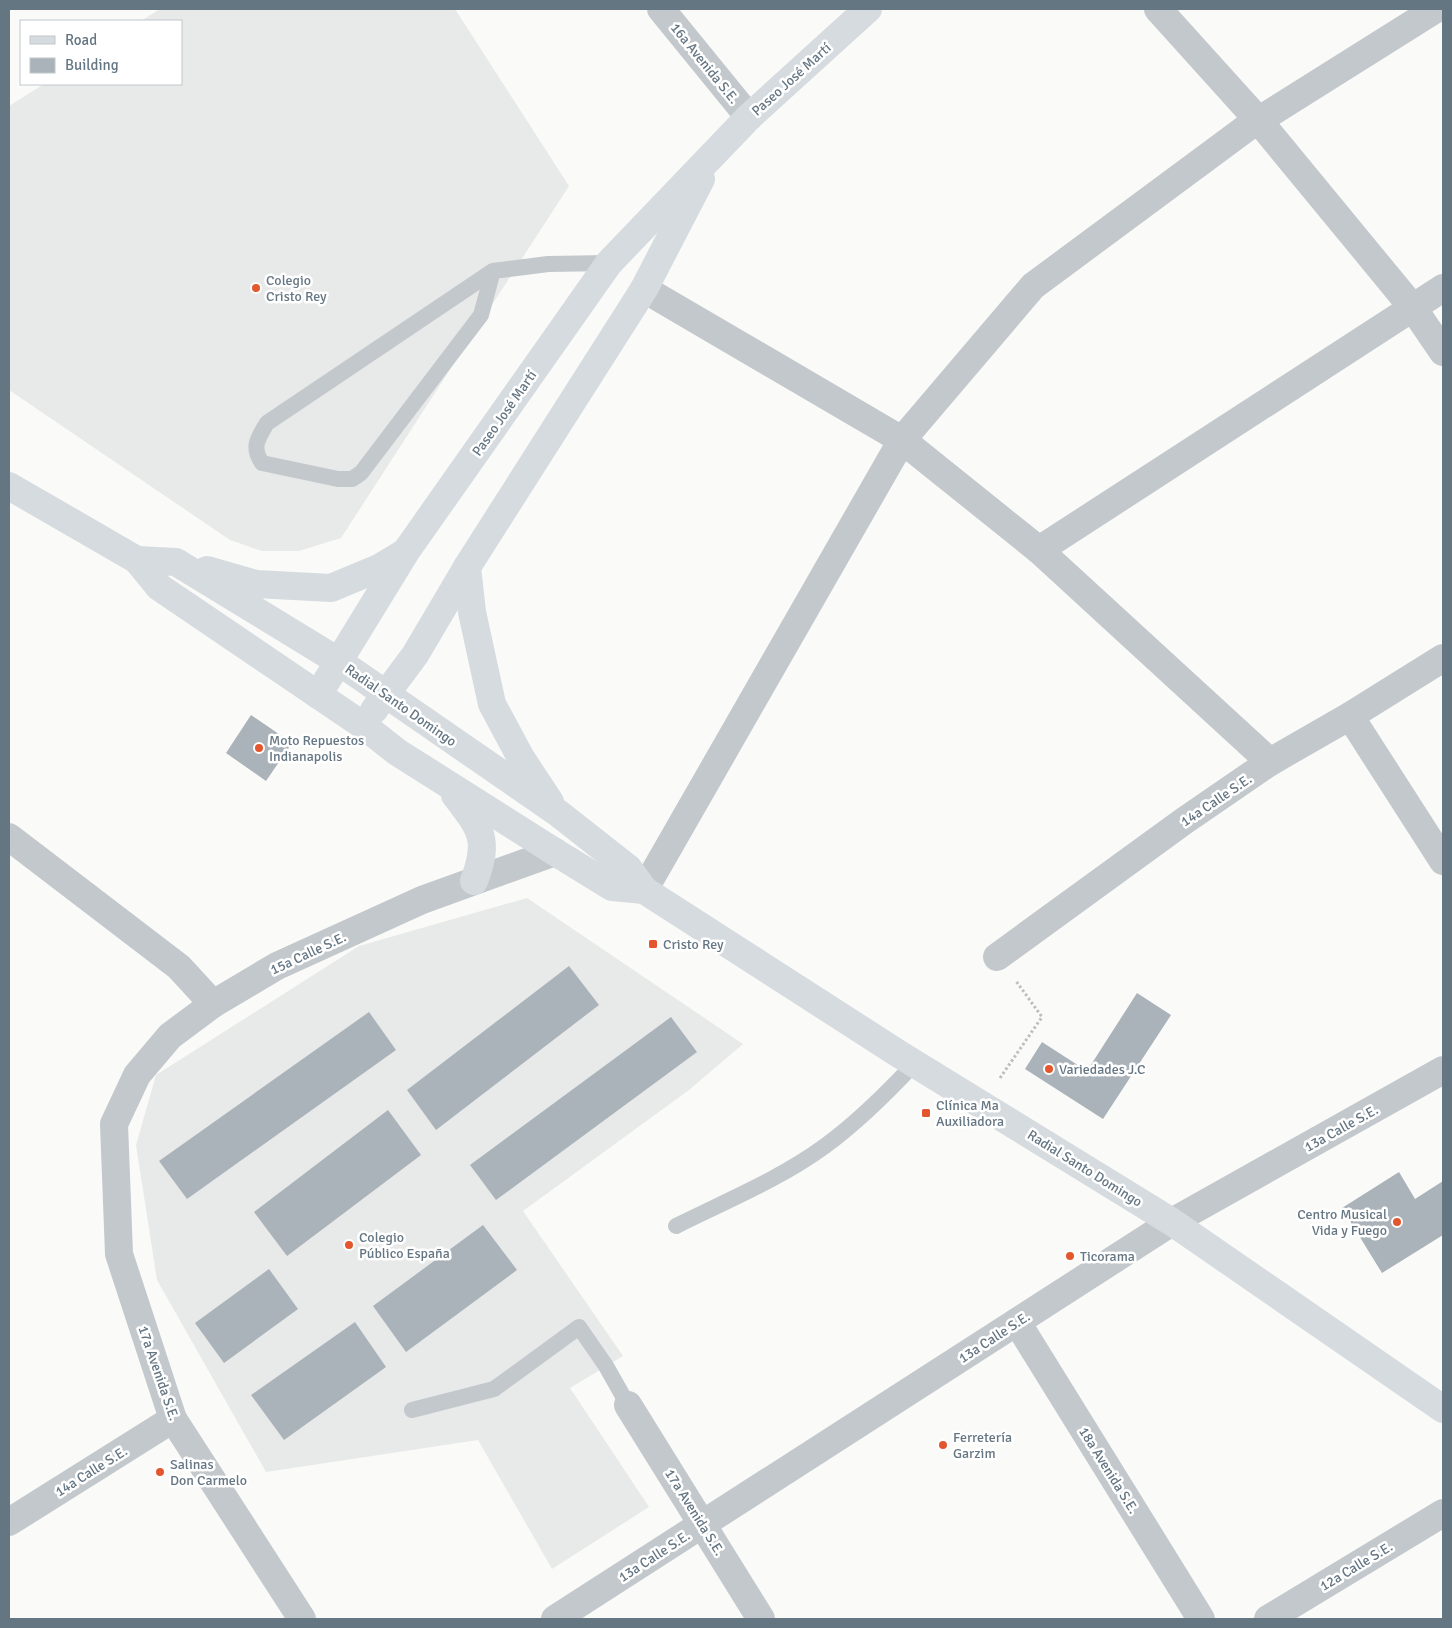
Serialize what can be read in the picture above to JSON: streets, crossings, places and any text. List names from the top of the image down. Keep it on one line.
{"streets":{"main road":["Paseo José Martí","Radial Santo Domingo"],"street":["16a Avenida S.E.","14a Calle S.E.","15a Calle S.E.","13a Calle S.E.","17a Avenida S.E.","18a Avenida S.E.","12a Calle S.E."]},"crossings":[["16a Avenida S.E.","Paseo José Martí"],["Paseo José Martí","Radial Santo Domingo"],["Radial Santo Domingo","15a Calle S.E."],["Radial Santo Domingo","13a Calle S.E."],["14a Calle S.E.","17a Avenida S.E."],["15a Calle S.E.","17a Avenida S.E."],["13a Calle S.E.","17a Avenida S.E."],["13a Calle S.E.","18a Avenida S.E."]],"places":{"other":["Colegio Cristo Rey","Moto Repuestos Indianapolis","Variedades J.C","Centro Musical Vida y Fuego","Colegio Público España","Ticorama","Ferretería Garzim","Salinas Don Carmelo"],"transit":["Cristo Rey","Clínica Ma Auxiliadora"]},"legend":["Road","Building"]}
